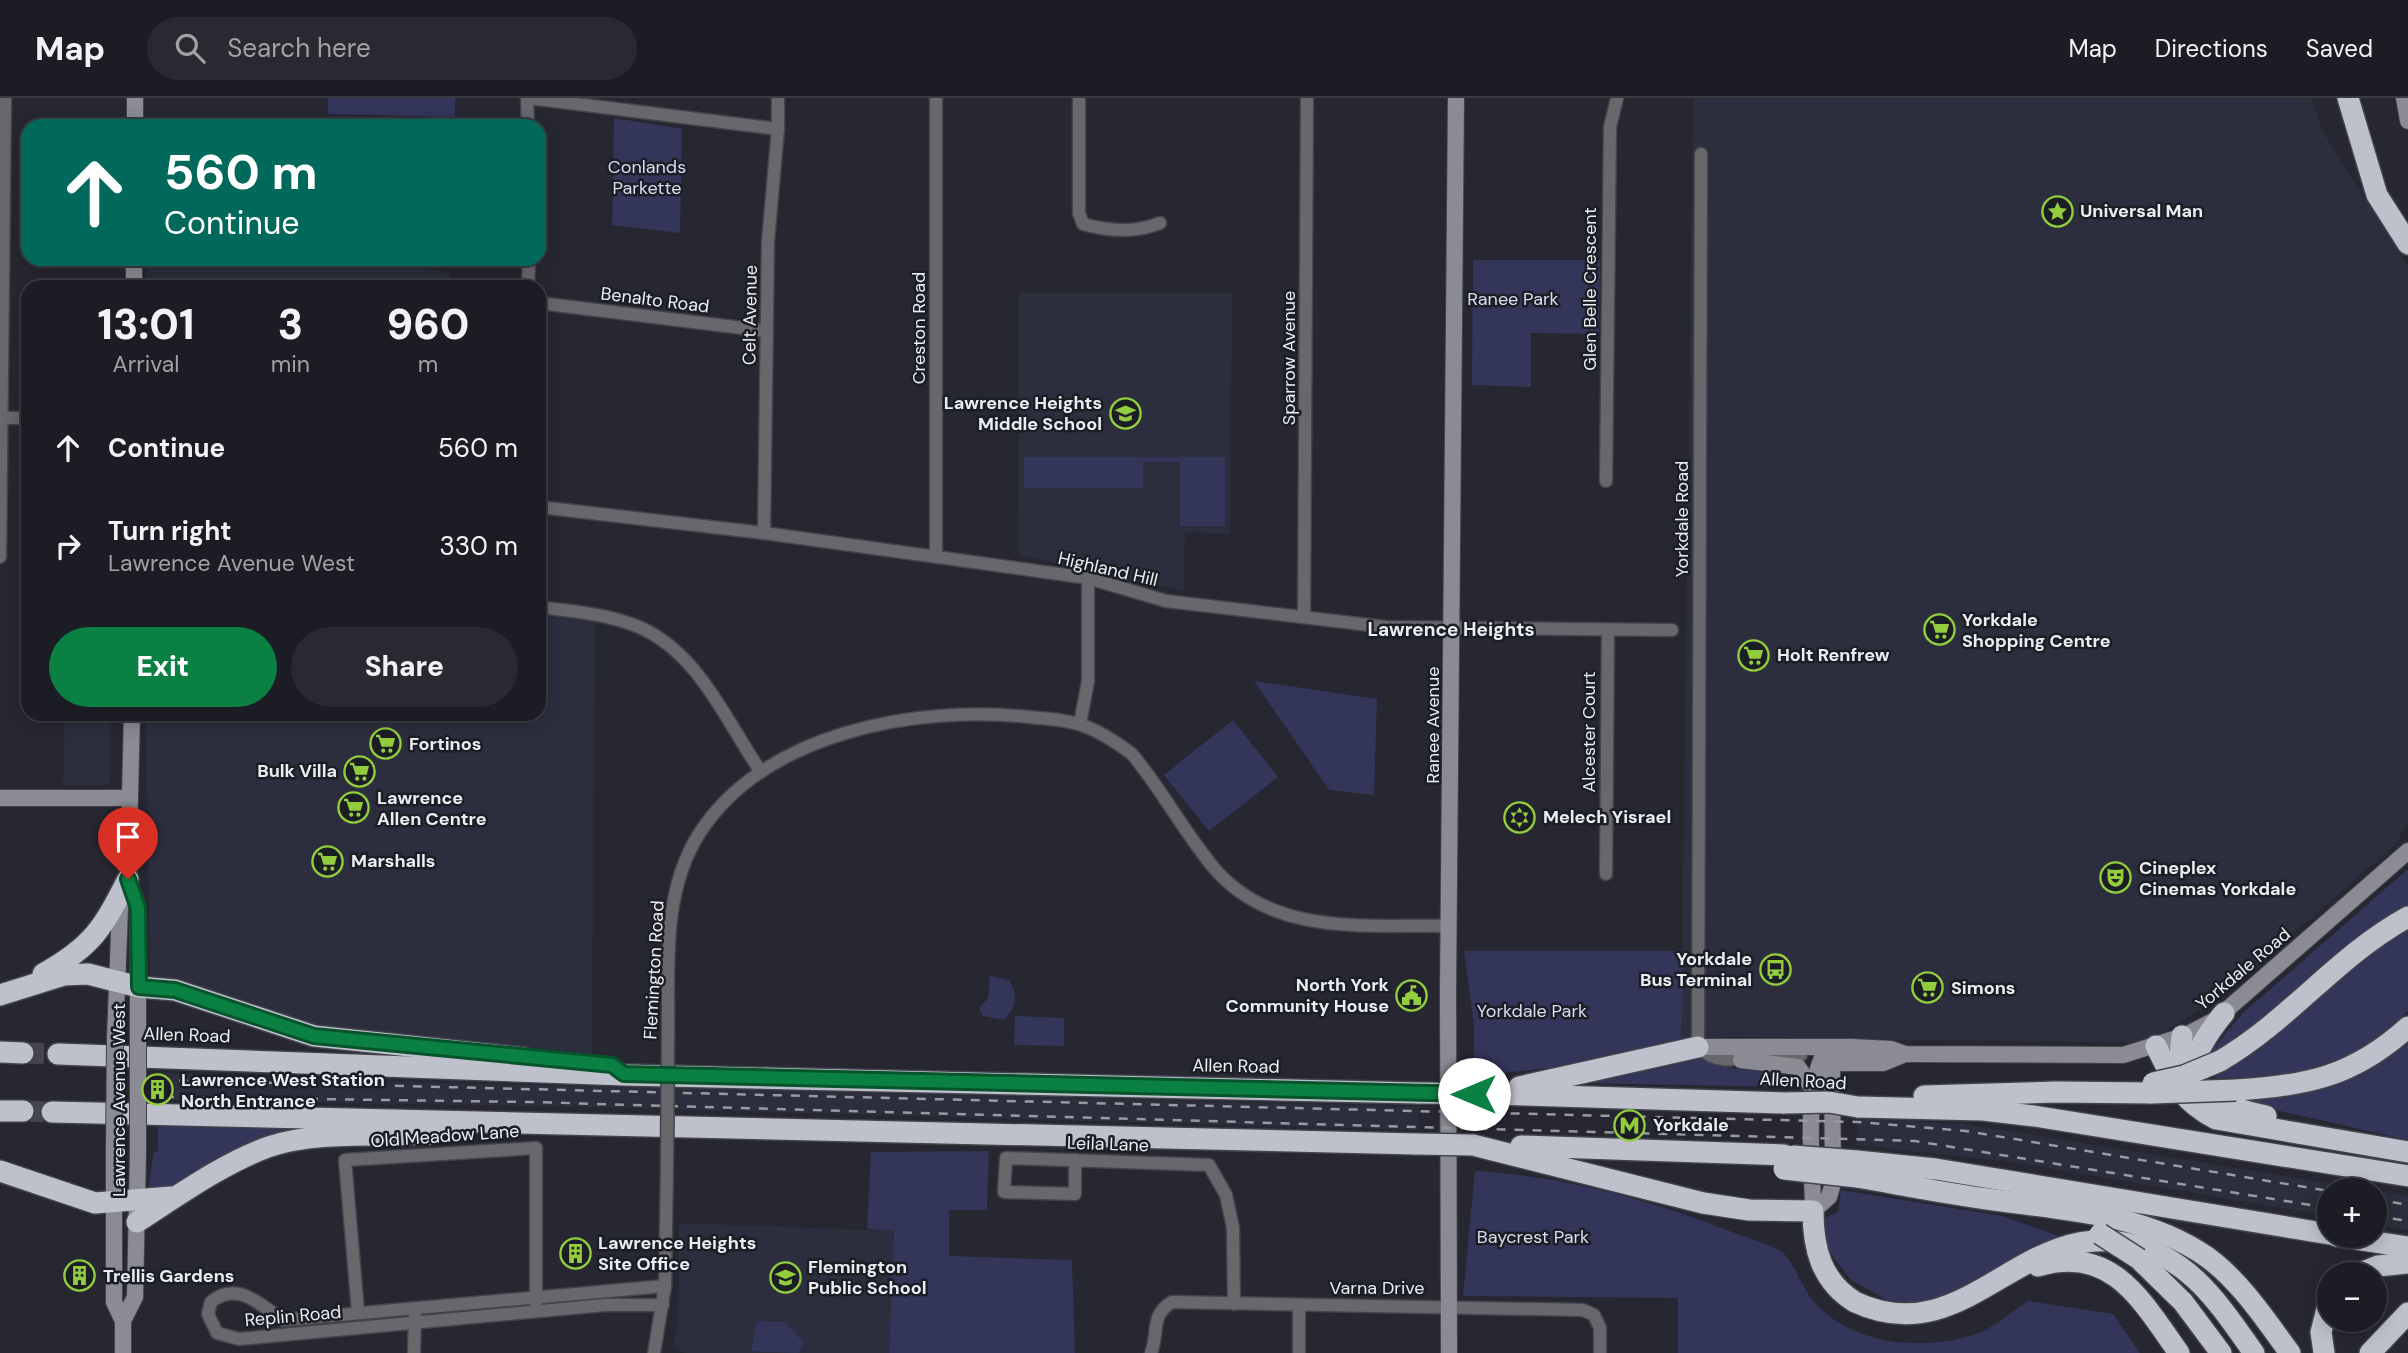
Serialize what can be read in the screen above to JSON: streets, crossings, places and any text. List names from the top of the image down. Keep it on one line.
{"streets":{"highway":["Allen Road"],"street":["Glen Belle Crescent","Benalto Road","Celt Avenue","Creston Road","Sparrow Avenue","Yorkdale Road","Highland Hill","Ranee Avenue","Alcester Court","Flemington Road","Lawrence Avenue West","Old Meadow Lane","Leila Lane","Varna Drive","Replin Road"]},"crossings":[["Benalto Road","Celt Avenue"],["Celt Avenue","Highland Hill"],["Creston Road","Highland Hill"],["Sparrow Avenue","Highland Hill"],["Highland Hill","Ranee Avenue"],["Highland Hill","Alcester Court"],["Ranee Avenue","Flemington Road"],["Ranee Avenue","Varna Drive"],["Flemington Road","Replin Road"],["Old Meadow Lane","Replin Road"],["Leila Lane","Varna Drive"]],"districts":["Lawrence Heights"],"parks":["Conlands Parkette","Ranee Park","Yorkdale Park","Baycrest Park"],"places":{"place":["Universal Man"],"school or university":["Lawrence Heights Middle School","Flemington Public School"],"supermarket":["Yorkdale Shopping Centre","Holt Renfrew","Fortinos","Bulk Villa","Lawrence Allen Centre","Marshalls","Simons"],"synagogue":["Melech Yisrael"],"theatre":["Cineplex Cinemas Yorkdale"],"bus stop":["Yorkdale Bus Terminal"],"public building":["North York Community House"],"building":["Lawrence West Station North Entrance","Lawrence Heights Site Office","Trellis Gardens"],"metro station":["Yorkdale"]},"page":{"header":"Map","search":"Search here","nav":["Map","Directions","Saved"],"turn":["560 m","Continue"],"eta":["13:01","Arrival","3","min","960","m"],"list":[{"name":"Continue","value":"560 m"},{"name":"Turn right","note":"Lawrence Avenue West","value":"330 m"}],"buttons":["Exit","Share"],"map_buttons":["+","−"]}}
